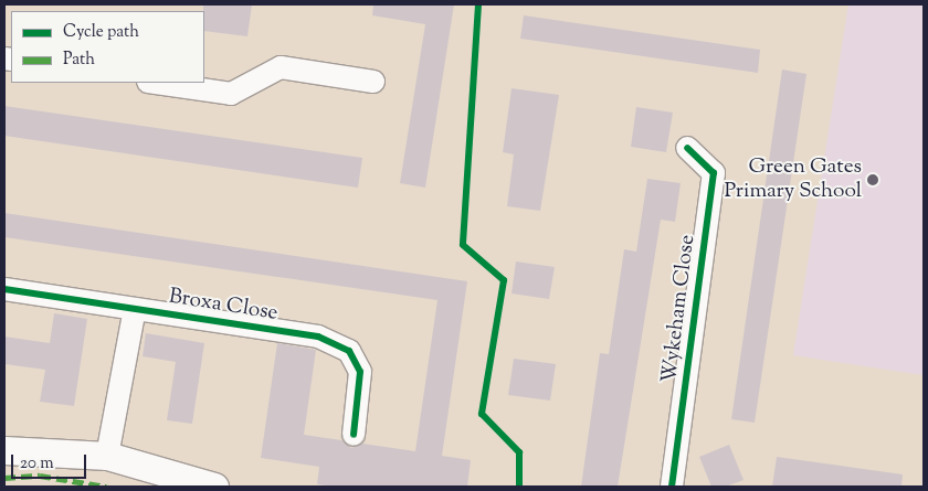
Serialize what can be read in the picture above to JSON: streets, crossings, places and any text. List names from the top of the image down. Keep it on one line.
{"streets":{"street":["Broxa Close","Wykeham Close"]},"places":["Green Gates Primary School"],"legend":["Cycle path","Path"],"scale_bar":"20 m"}
